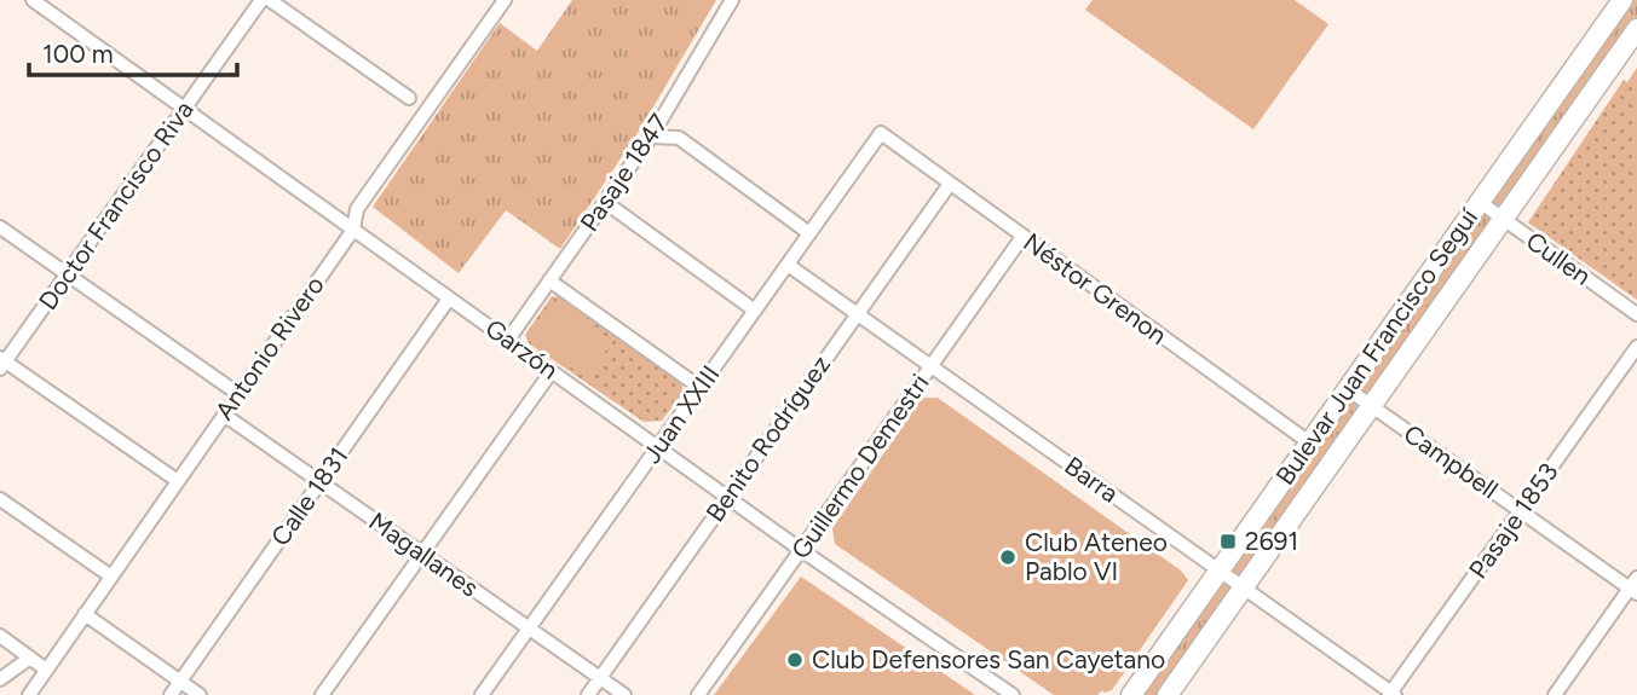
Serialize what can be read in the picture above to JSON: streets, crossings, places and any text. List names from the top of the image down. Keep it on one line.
{"streets":{"main road":["Bulevar Juan Francisco Seguí"],"street":["Pasaje 1847","Doctor Francisco Riva","Cullen","Néstor Grenon","Antonio Rivero","Garzón","Juan XXIII","Benito Rodríguez","Campbell","Guillermo Demestri","Barra","Calle 1831","Pasaje 1853","Magallanes"]},"crossings":[["Pasaje 1847","Garzón"],["Doctor Francisco Riva","Garzón"],["Cullen","Bulevar Juan Francisco Seguí"],["Néstor Grenon","Bulevar Juan Francisco Seguí"],["Néstor Grenon","Juan XXIII"],["Néstor Grenon","Benito Rodríguez"],["Néstor Grenon","Guillermo Demestri"],["Bulevar Juan Francisco Seguí","Campbell"],["Bulevar Juan Francisco Seguí","Barra"],["Antonio Rivero","Garzón"],["Antonio Rivero","Magallanes"],["Garzón","Juan XXIII"],["Garzón","Benito Rodríguez"],["Garzón","Guillermo Demestri"],["Garzón","Calle 1831"],["Juan XXIII","Barra"],["Juan XXIII","Magallanes"],["Benito Rodríguez","Barra"],["Benito Rodríguez","Magallanes"],["Campbell","Pasaje 1853"],["Guillermo Demestri","Barra"],["Barra","Pasaje 1853"],["Calle 1831","Magallanes"]],"places":{"transit":["2691"],"other":["Club Ateneo Pablo VI","Club Defensores San Cayetano"]},"scale_bar":"100 m"}
